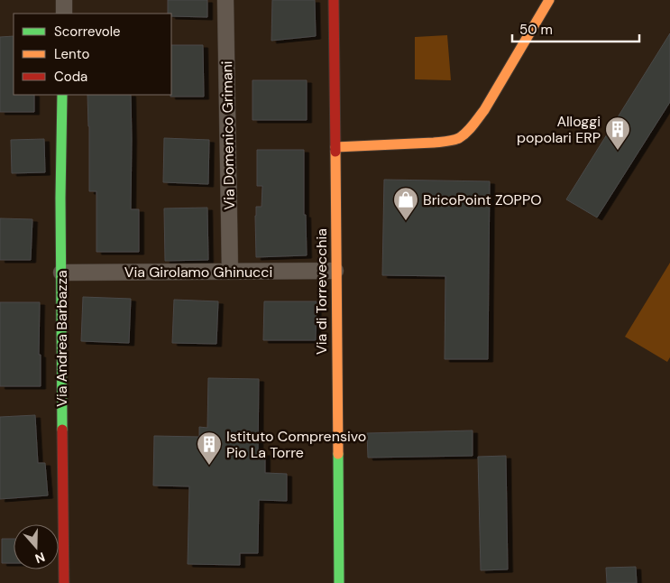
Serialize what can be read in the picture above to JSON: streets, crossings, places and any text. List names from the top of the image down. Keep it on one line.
{"streets":{"street":["Via Domenico Grimani","Via Girolamo Ghinucci","Via di Torrevecchia","Via Andrea Barbazza"]},"crossings":[["Via Domenico Grimani","Via Girolamo Ghinucci"],["Via Girolamo Ghinucci","Via di Torrevecchia"],["Via Girolamo Ghinucci","Via Andrea Barbazza"]],"places":{"building":["Alloggi popolari ERP","Istituto Comprensivo Pio La Torre"],"shop":["BricoPoint ZOPPO"]},"legend":["Scorrevole","Lento","Coda"],"scale_bar":"50 m","north":"bottom"}
